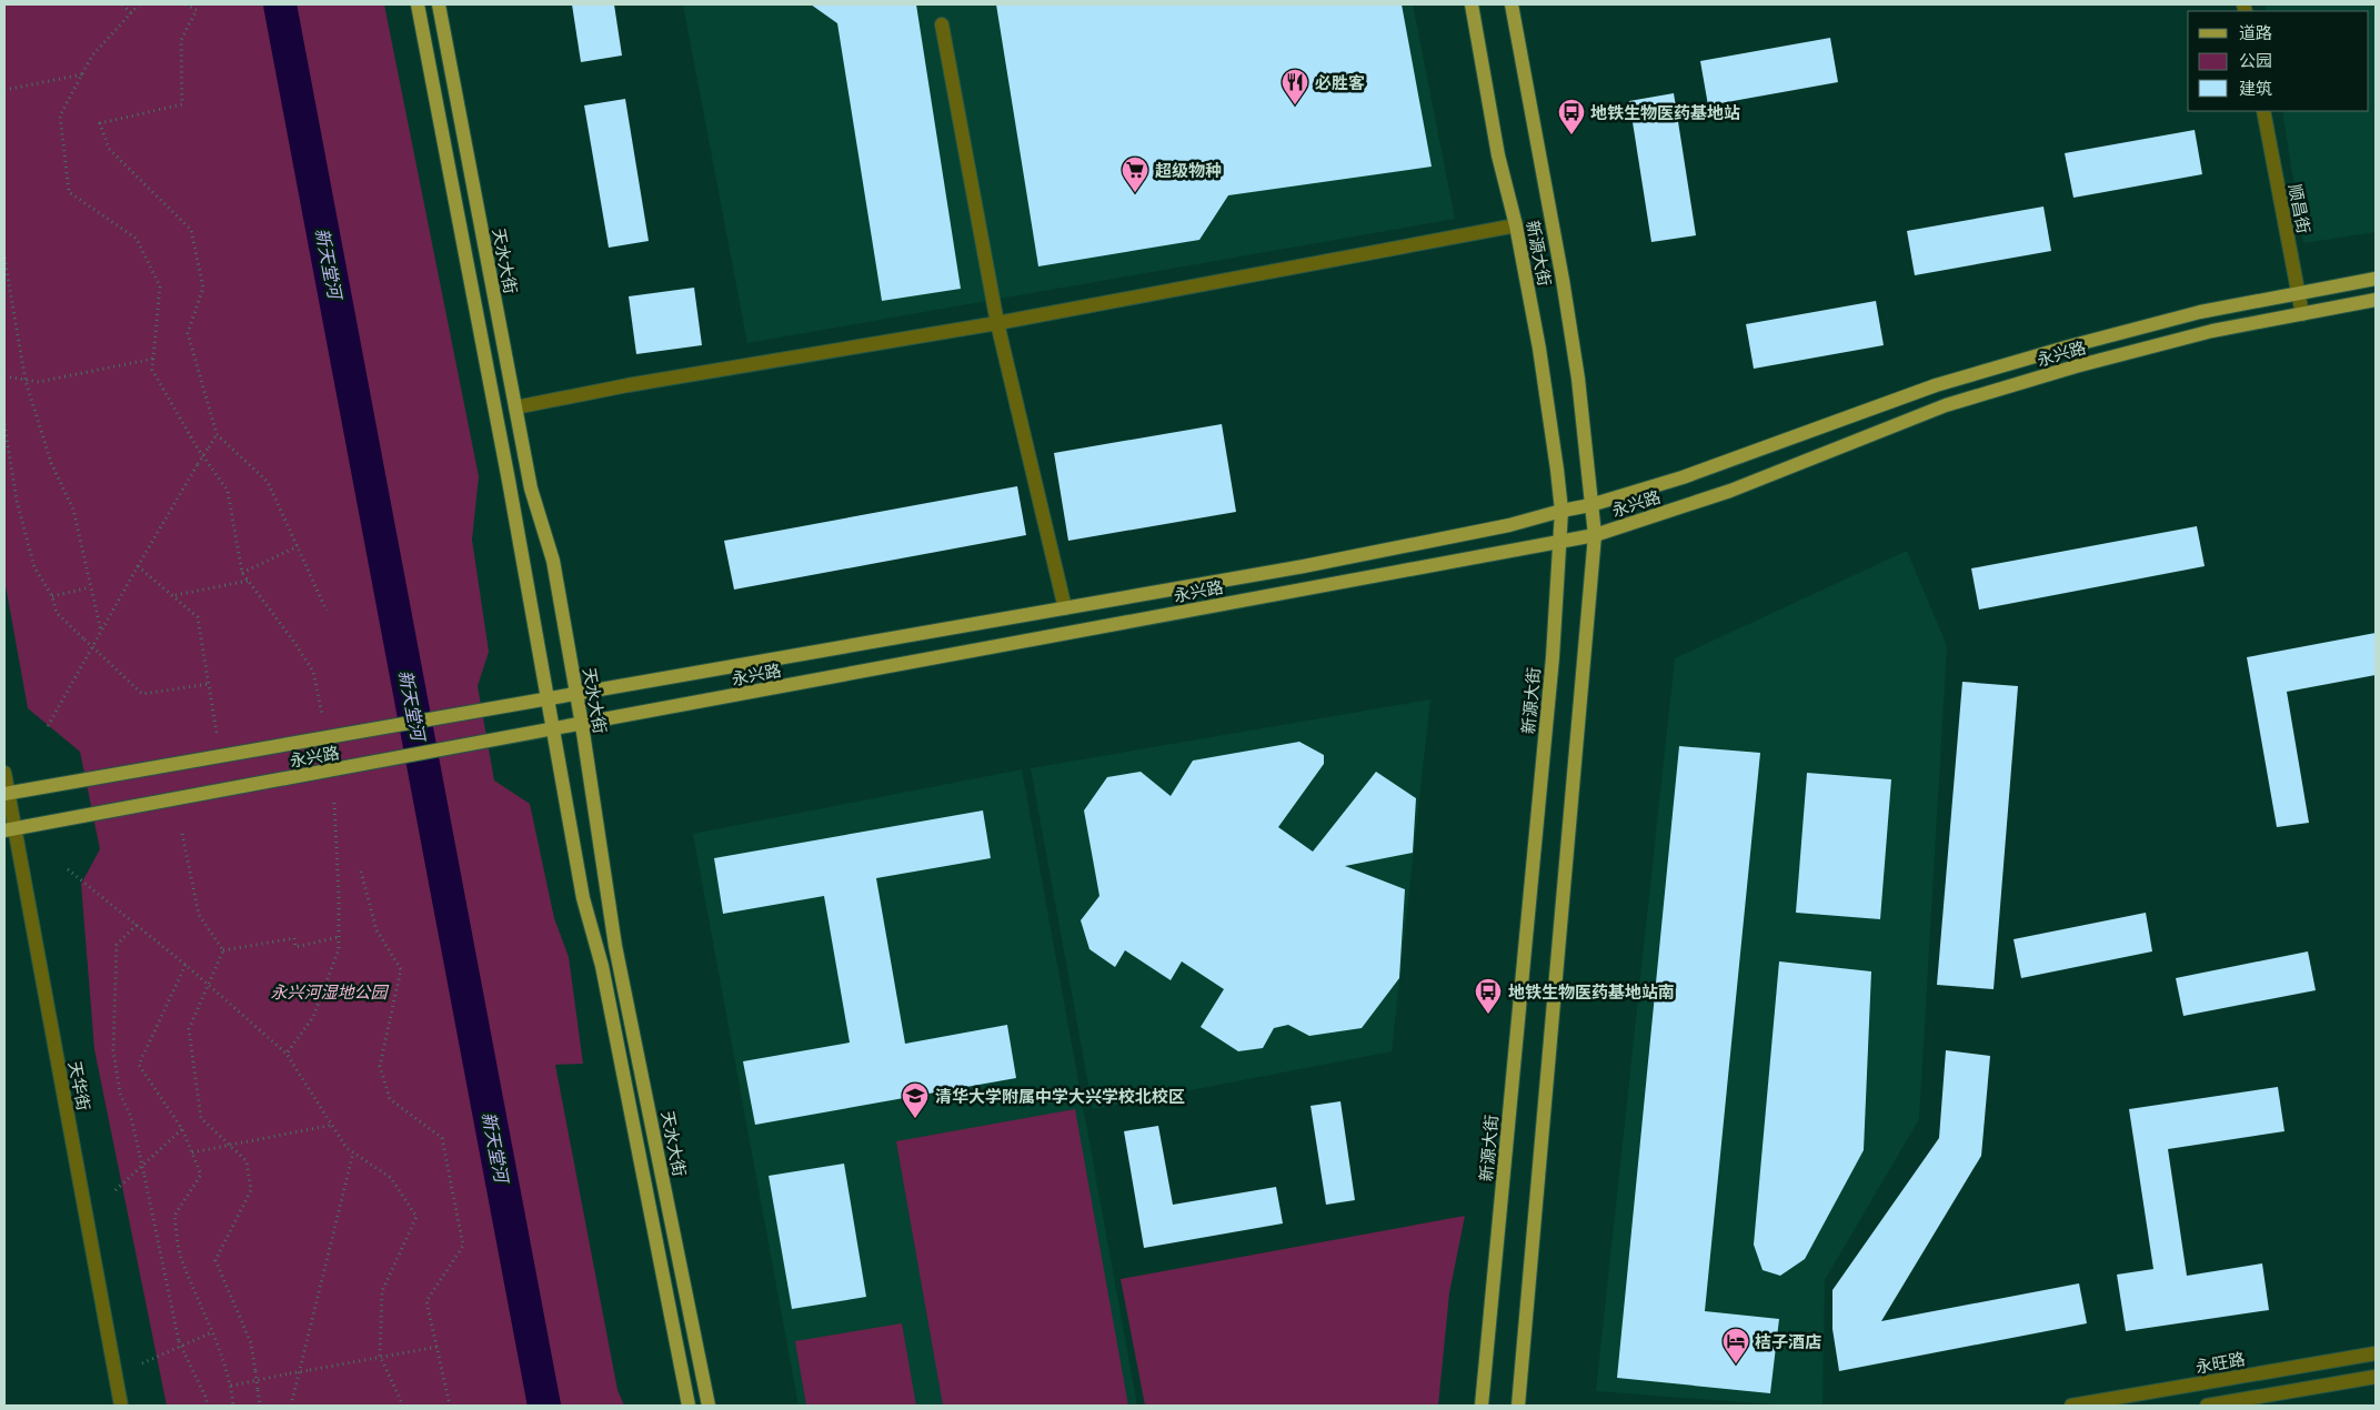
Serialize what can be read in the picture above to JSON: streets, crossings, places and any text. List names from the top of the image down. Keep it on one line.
{"streets":{"main road":["新源大街","天水大街","永兴路"],"street":["顺昌街","天华街","永旺路"]},"crossings":[["顺昌街","永兴路"],["新源大街","永兴路"],["天水大街","永兴路"],["永兴路","天华街"]],"water":["新天堂河"],"parks":["永兴河湿地公园"],"places":{"restaurant":["必胜客"],"bus stop":["地铁生物医药基地站","地铁生物医药基地站南"],"supermarket":["超级物种"],"school or university":["清华大学附属中学大兴学校北校区"],"hotel":["桔子酒店"]},"legend":["道路","公园","建筑"]}
